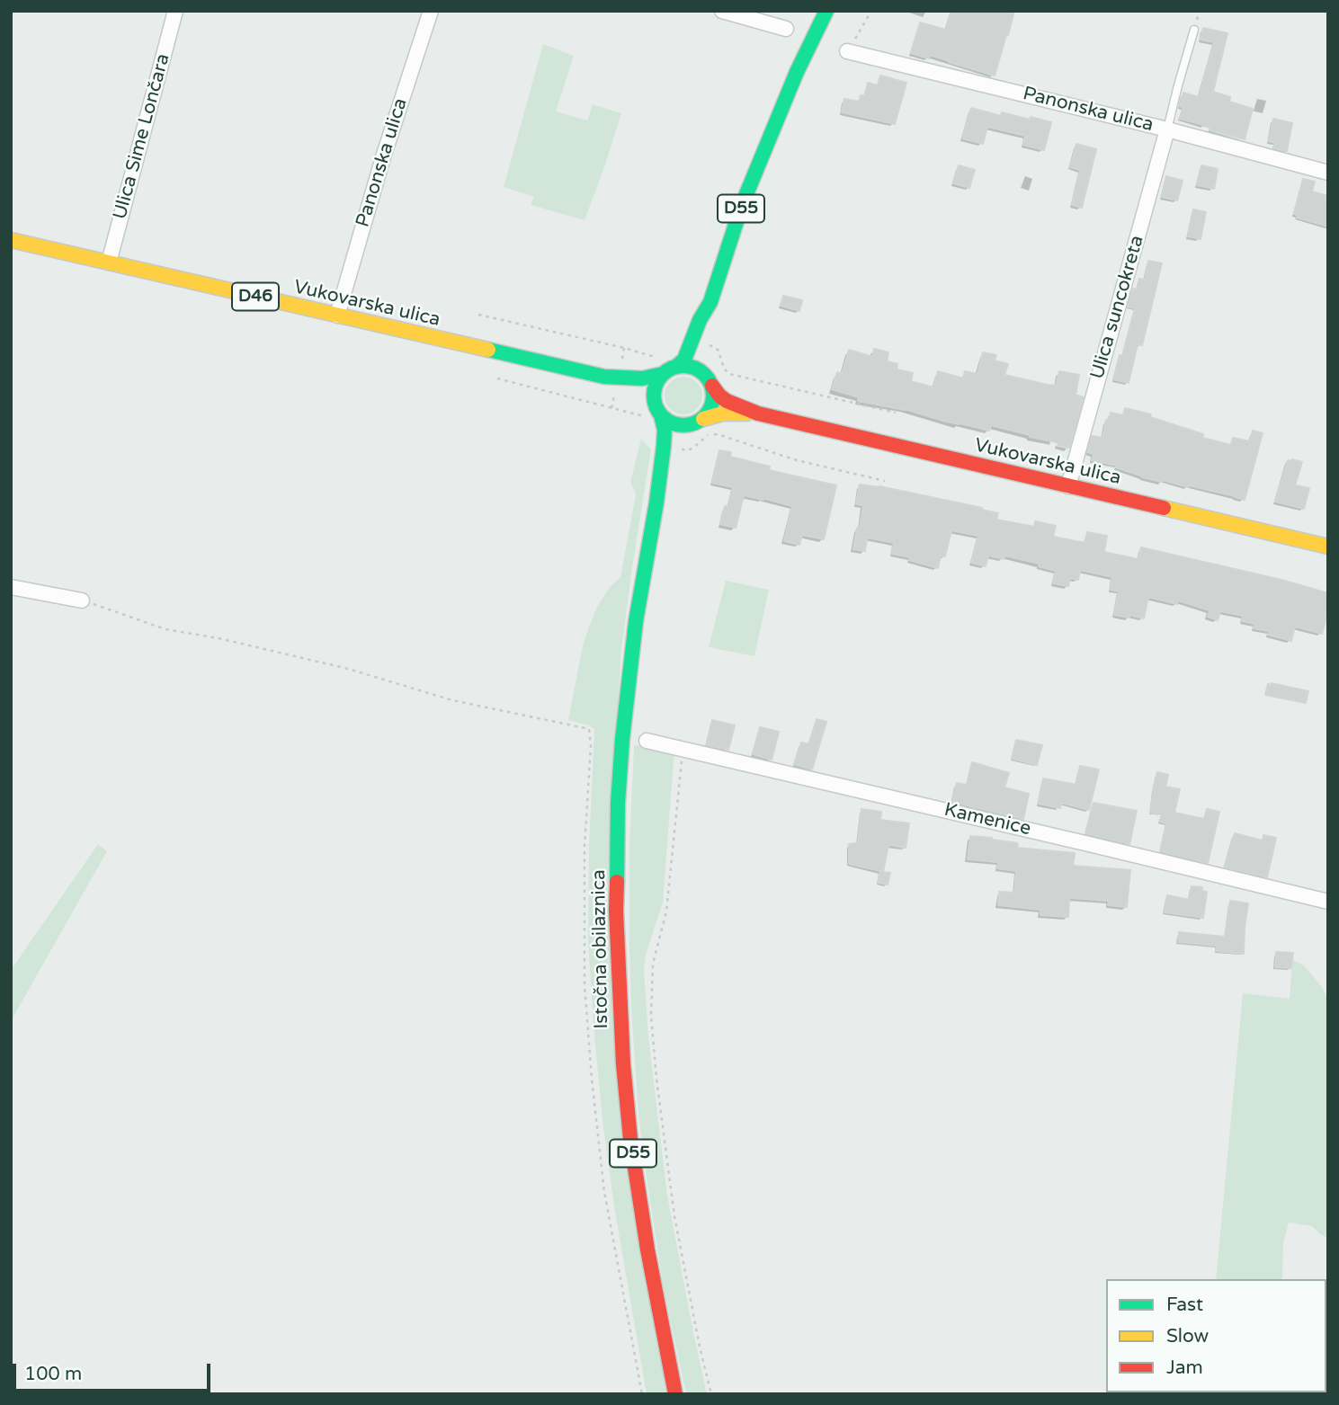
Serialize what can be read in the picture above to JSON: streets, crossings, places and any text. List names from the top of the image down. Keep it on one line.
{"streets":{"main road":["D55","D46","Vukovarska ulica","Istočna obilaznica"],"street":["Panonska ulica","Ulica Sime Lončara","Ulica suncokreta","Kamenice"]},"crossings":[["Panonska ulica","Vukovarska ulica"],["Panonska ulica","Ulica suncokreta"],["Ulica Sime Lončara","Vukovarska ulica"],["D55","Vukovarska ulica"],["D55","Istočna obilaznica"],["Vukovarska ulica","Ulica suncokreta"],["Vukovarska ulica","Istočna obilaznica"]],"legend":["Fast","Slow","Jam"],"scale_bar":"100 m"}
